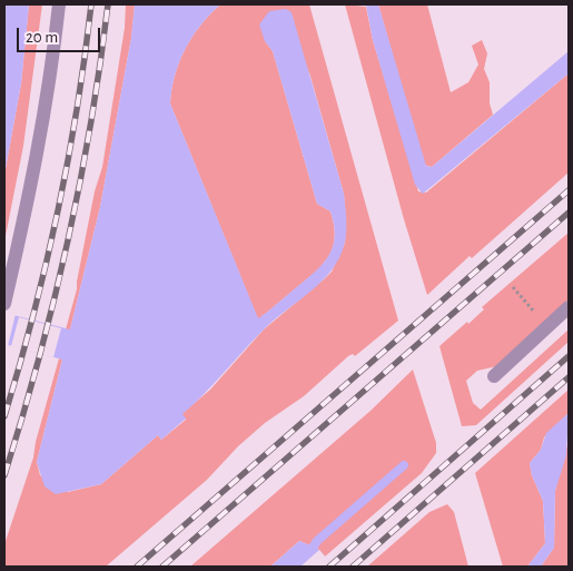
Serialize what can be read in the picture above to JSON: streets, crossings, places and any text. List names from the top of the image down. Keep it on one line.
{"scale_bar":"20 m"}
